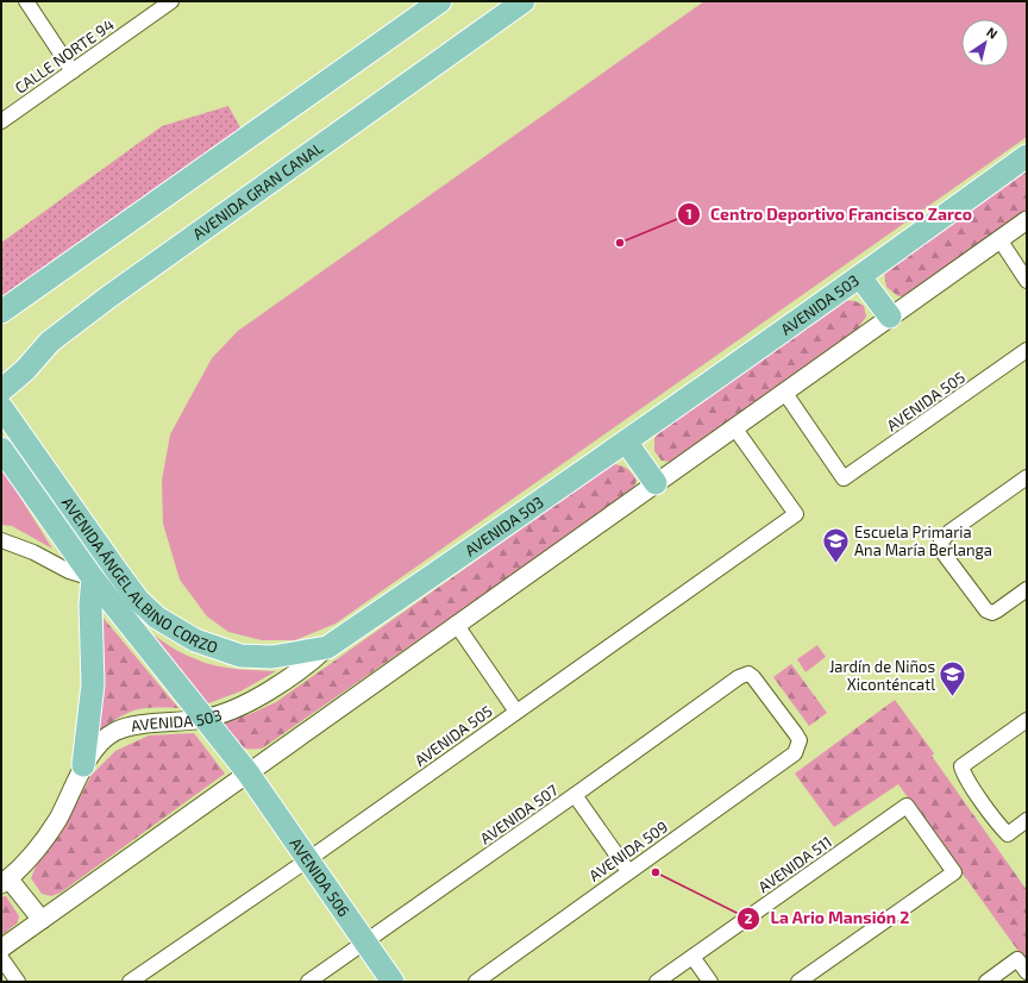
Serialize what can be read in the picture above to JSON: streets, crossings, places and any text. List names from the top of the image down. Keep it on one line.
{"streets":{"main road":["AVENIDA GRAN CANAL","AVENIDA 503","AVENIDA ÁNGEL ALBINO CORZO","AVENIDA 506"],"street":["CALLE NORTE 94","AVENIDA 505","AVENIDA 507","AVENIDA 509","AVENIDA 511"]},"crossings":[["AVENIDA 503","AVENIDA ÁNGEL ALBINO CORZO"],["AVENIDA 505","AVENIDA 506"],["AVENIDA ÁNGEL ALBINO CORZO","AVENIDA 506"],["AVENIDA 507","AVENIDA 509"],["AVENIDA 507","AVENIDA 506"]],"places":{"other":["Centro Deportivo Francisco Zarco","La Ario Mansión 2"],"school or university":["Escuela Primaria Ana María Berlanga","Jardín de Niños Xiconténcatl"]},"north":"top right"}
